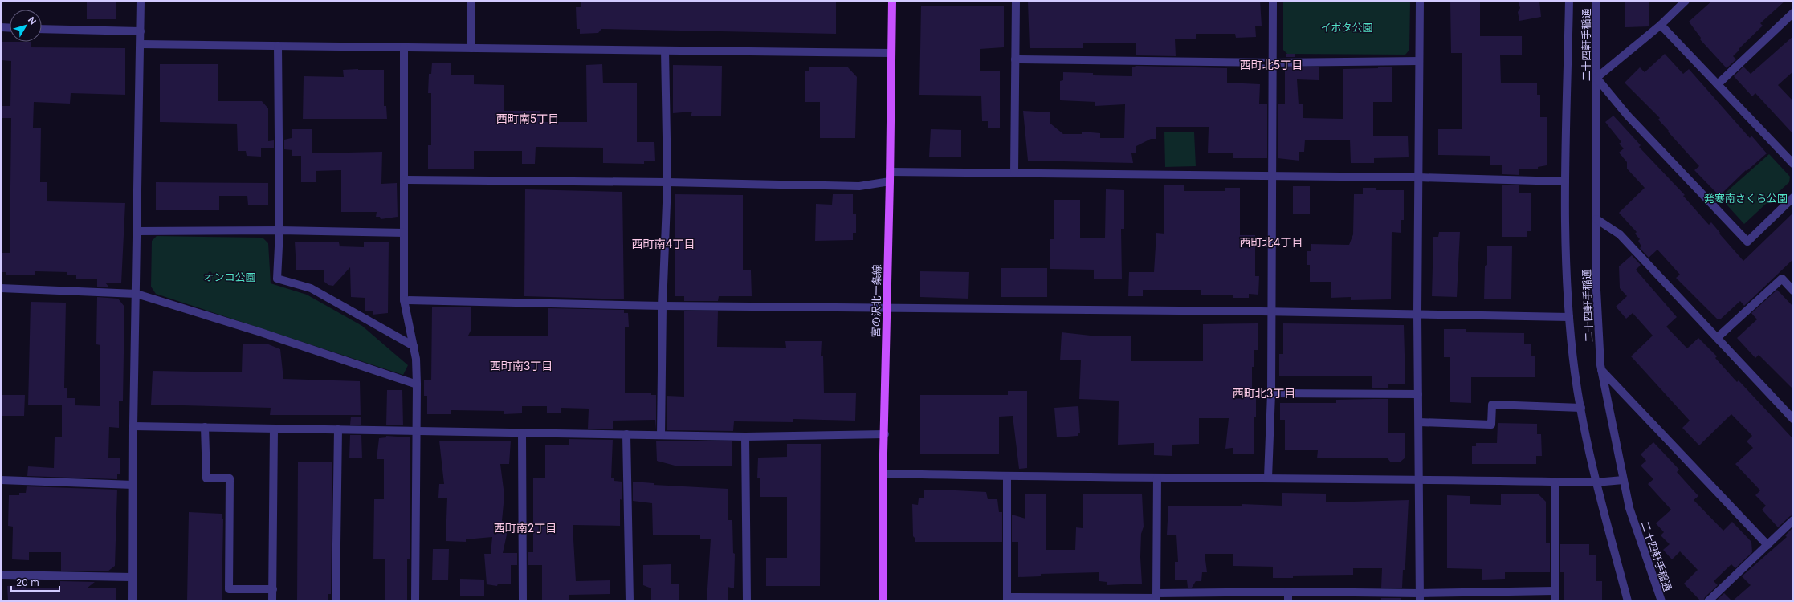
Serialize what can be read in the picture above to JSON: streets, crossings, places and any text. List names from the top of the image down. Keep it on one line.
{"streets":{"main road":["宮の沢北一条線"],"street":["二十四軒手稲通"]},"districts":["西町北5丁目","西町南5丁目","西町北4丁目","西町南4丁目","西町南3丁目","西町北3丁目","西町南2丁目"],"parks":["イボタ公園","発寒南さくら公園","オンコ公園"],"scale_bar":"20 m","north":"top right"}
